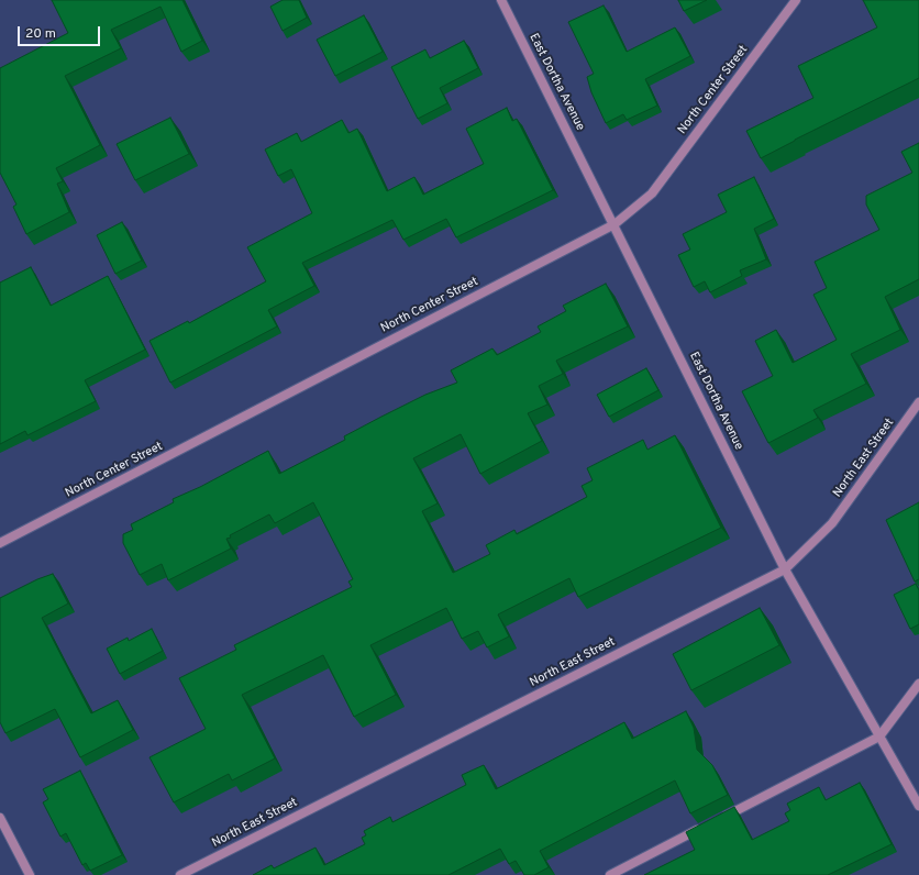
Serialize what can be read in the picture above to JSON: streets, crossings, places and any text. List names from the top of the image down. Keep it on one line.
{"streets":{"street":["East Dortha Avenue","North Center Street","North East Street"]},"crossings":[["East Dortha Avenue","North Center Street"],["East Dortha Avenue","North East Street"]],"scale_bar":"20 m"}
